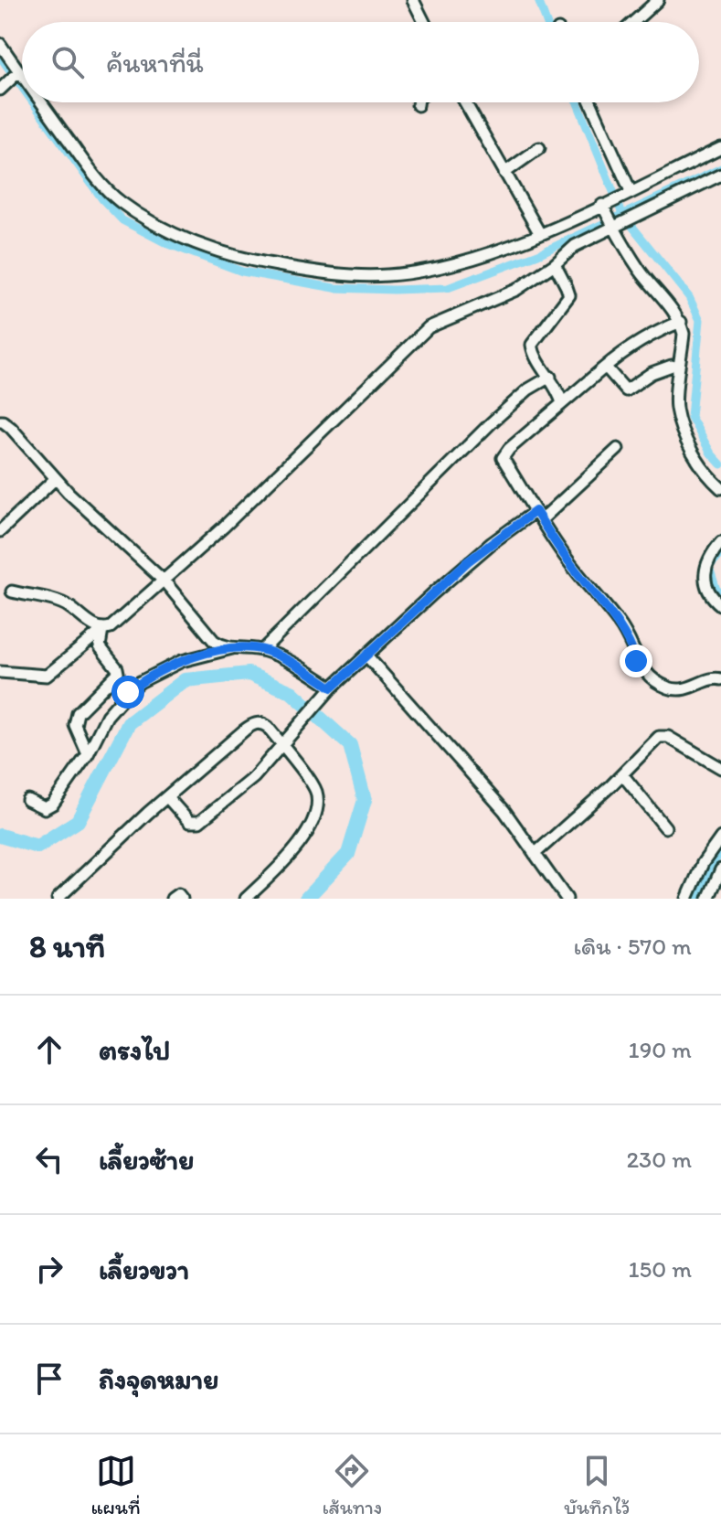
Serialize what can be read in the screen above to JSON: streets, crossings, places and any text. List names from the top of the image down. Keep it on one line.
{"page":{"search":"ค้นหาที่นี่","heading":["8 นาที","เดิน · 570 m"],"list":[["ตรงไป","190 m"],["เลี้ยวซ้าย","230 m"],["เลี้ยวขวา","150 m"],"ถึงจุดหมาย"],"nav":["แผนที่","เส้นทาง","บันทึกไว้"]}}
